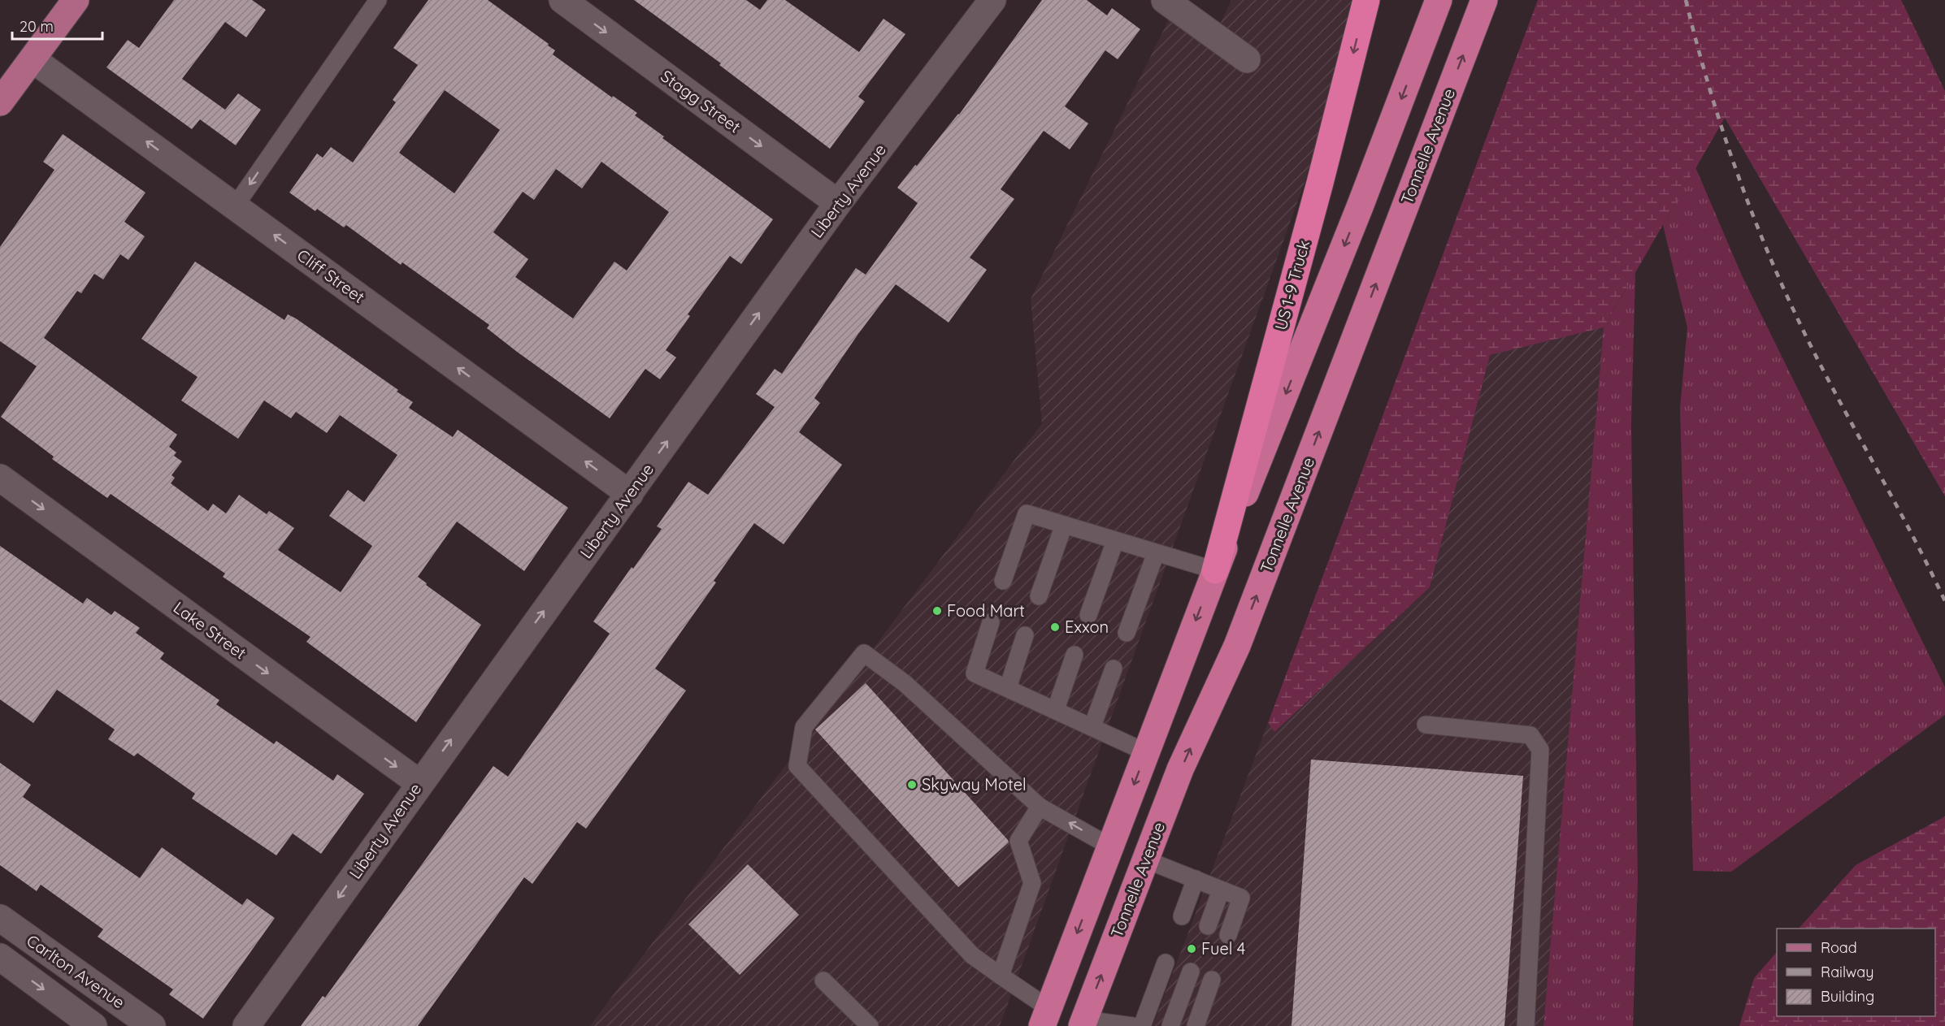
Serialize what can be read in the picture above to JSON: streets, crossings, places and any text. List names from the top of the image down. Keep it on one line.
{"streets":{"highway":["Tonnelle Avenue","US 1-9 Truck"],"street":["Stagg Street","Liberty Avenue","Cliff Street","Lake Street","Carlton Avenue"]},"crossings":[["Stagg Street","Liberty Avenue"],["Liberty Avenue","Cliff Street"],["Liberty Avenue","Lake Street"]],"one_way":["Stagg Street","Cliff Street","Lake Street"],"places":["Food Mart","Exxon","Skyway Motel","Fuel 4"],"legend":["Road","Railway","Building"],"scale_bar":"20 m"}
